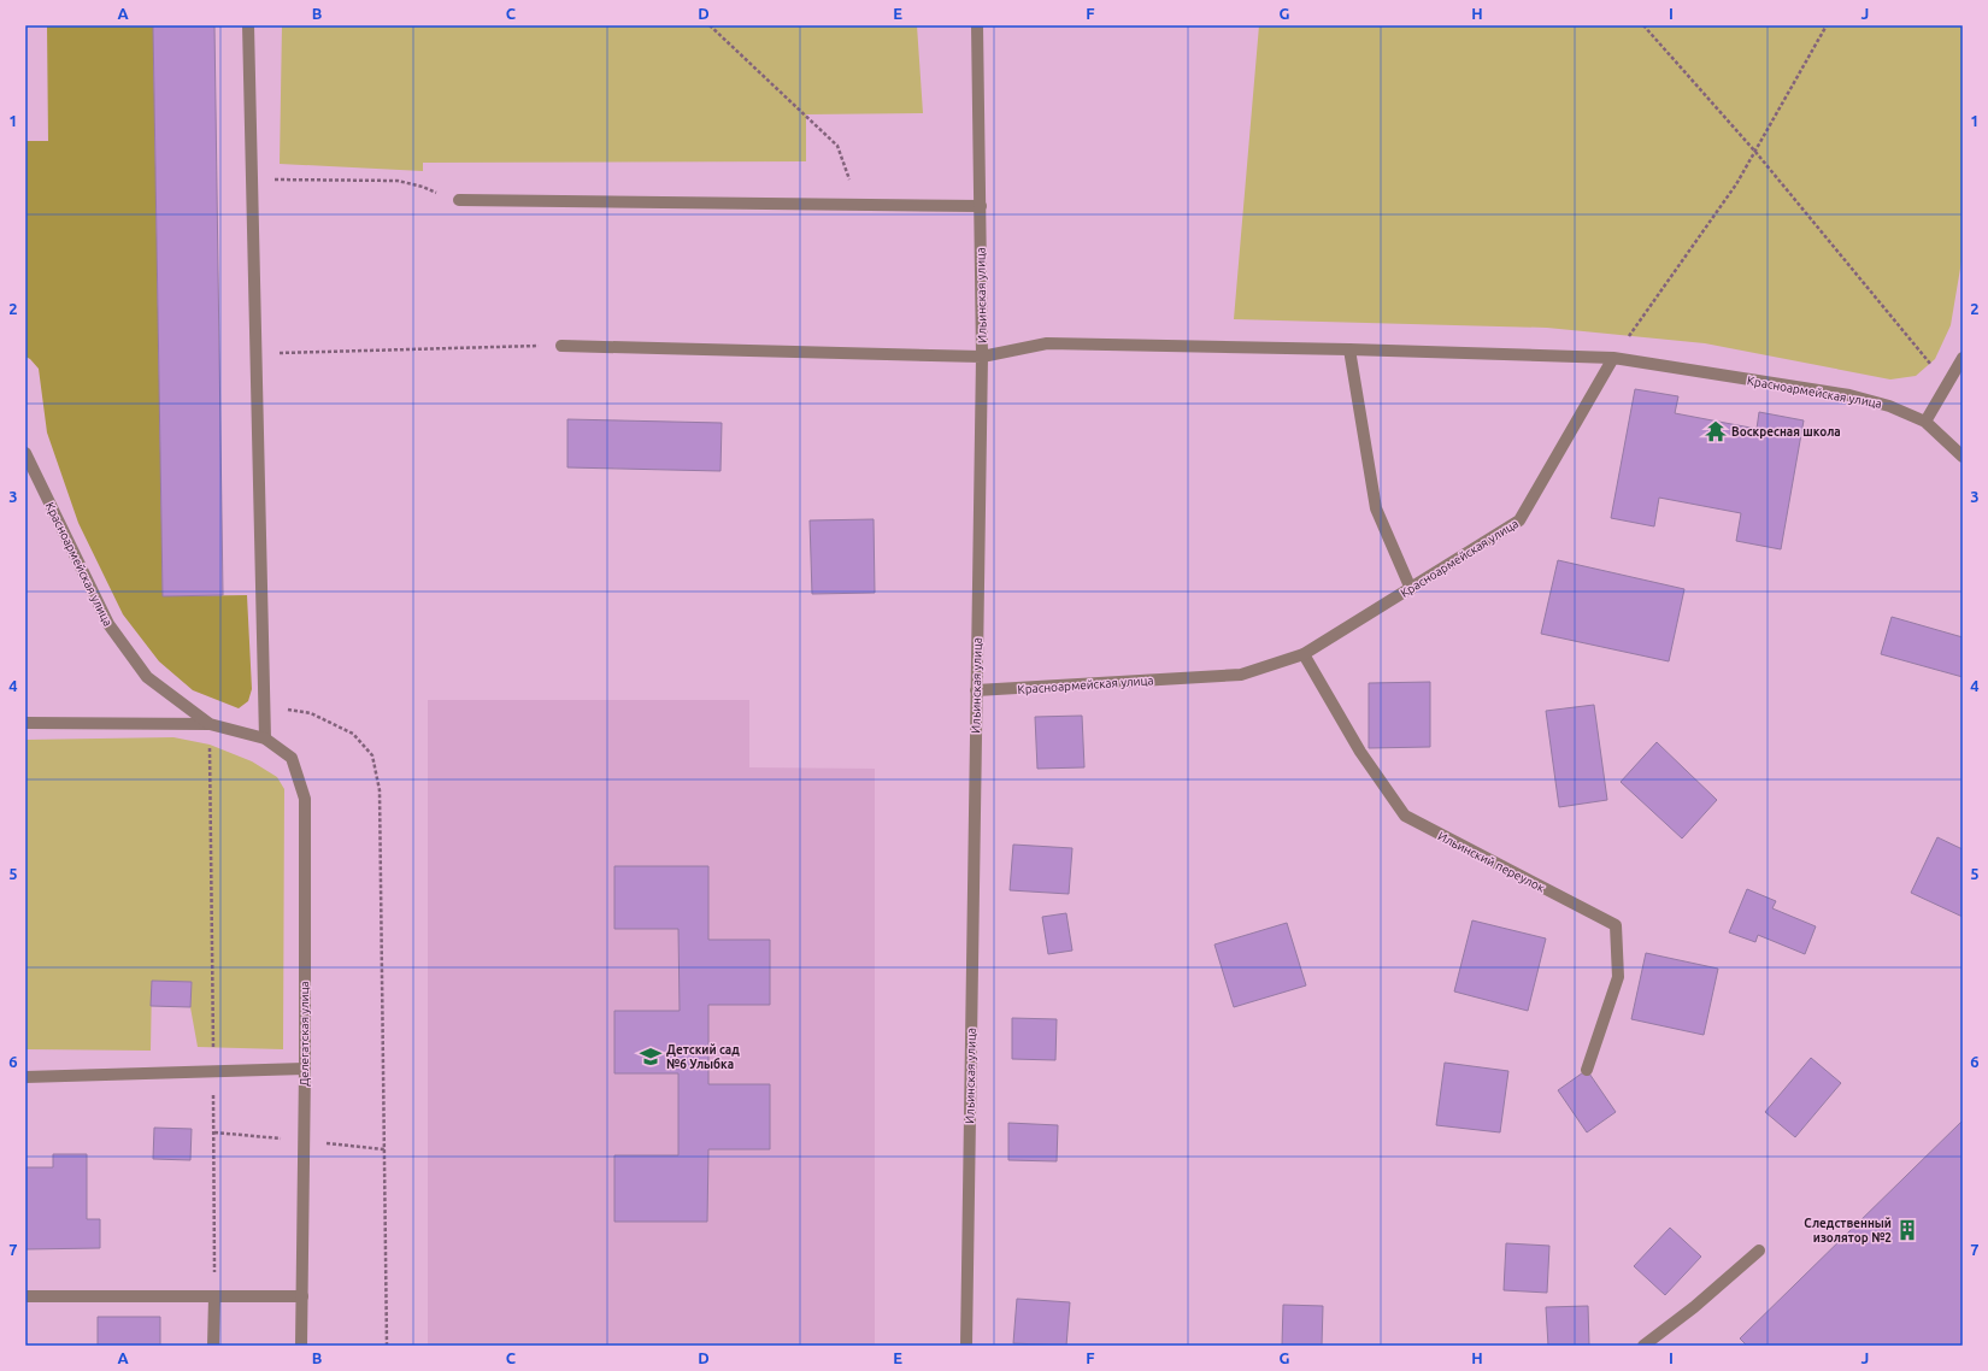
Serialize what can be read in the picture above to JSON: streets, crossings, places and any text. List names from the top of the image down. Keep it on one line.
{"streets":{"street":["Ильинская улица","Красноармейская улица","Ильинский переулок","Делегатская улица"]},"crossings":[["Ильинская улица","Красноармейская улица"],["Красноармейская улица","Ильинский переулок"],["Красноармейская улица","Делегатская улица"]],"places":{"temple":["Воскресная школа"],"school or university":["Детский сад №6 Улыбка"],"building":["Следственный изолятор №2"]},"grid":{"columns":["A","B","C","D","E","F","G","H","I","J"],"rows":["1","2","3","4","5","6","7"]}}
